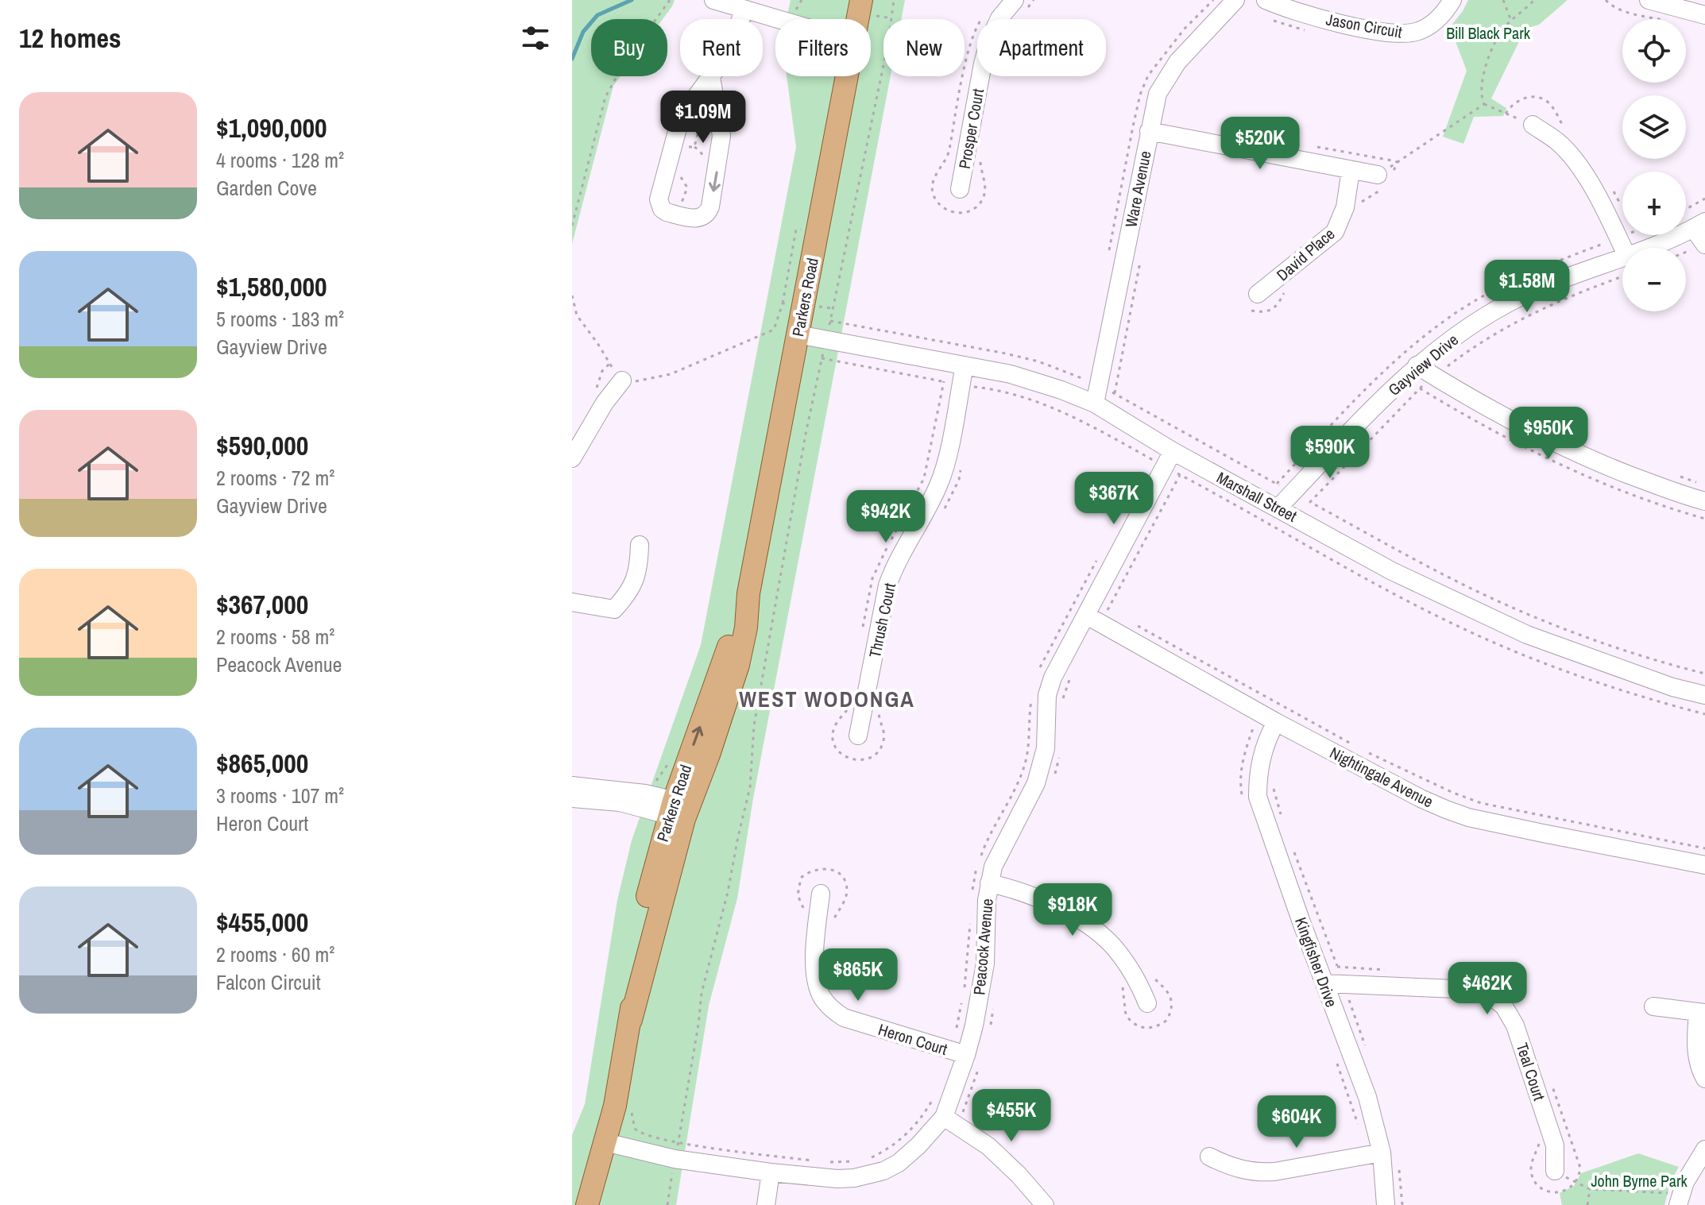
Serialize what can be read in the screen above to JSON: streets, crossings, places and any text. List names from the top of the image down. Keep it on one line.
{"streets":{"main road":["Parkers Road"],"street":["Jason Circuit","Prosper Court","Ware Avenue","David Place","Gayview Drive","Marshall Street","Thrush Court","Nightingale Avenue","Peacock Avenue","Kingfisher Drive","Heron Court","Teal Court"]},"crossings":[["Ware Avenue","Marshall Street"],["Parkers Road","Marshall Street"],["Parkers Road","Peacock Avenue"],["Gayview Drive","Marshall Street"],["Marshall Street","Thrush Court"],["Marshall Street","Peacock Avenue"],["Nightingale Avenue","Peacock Avenue"],["Nightingale Avenue","Kingfisher Drive"],["Peacock Avenue","Heron Court"],["Kingfisher Drive","Teal Court"]],"districts":["WEST WODONGA"],"parks":["Bill Black Park","John Byrne Park"],"page":{"heading":"12 homes","map_buttons":["+","−"],"chip":["Buy","Rent","Filters","New","Apartment"],"list":[{"name":"$1,090,000","note":"4 rooms · 128 m² · Garden Cove"},{"name":"$1,580,000","note":"5 rooms · 183 m² · Gayview Drive"},{"name":"$590,000","note":"2 rooms · 72 m² · Gayview Drive"},{"name":"$367,000","note":"2 rooms · 58 m² · Peacock Avenue"},{"name":"$865,000","note":"3 rooms · 107 m² · Heron Court"},{"name":"$455,000","note":"2 rooms · 60 m² · Falcon Circuit"}],"price":["$1.09M","$520K","$1.58M","$950K","$590K","$367K","$942K","$918K","$865K","$462K","$455K","$604K"]}}
